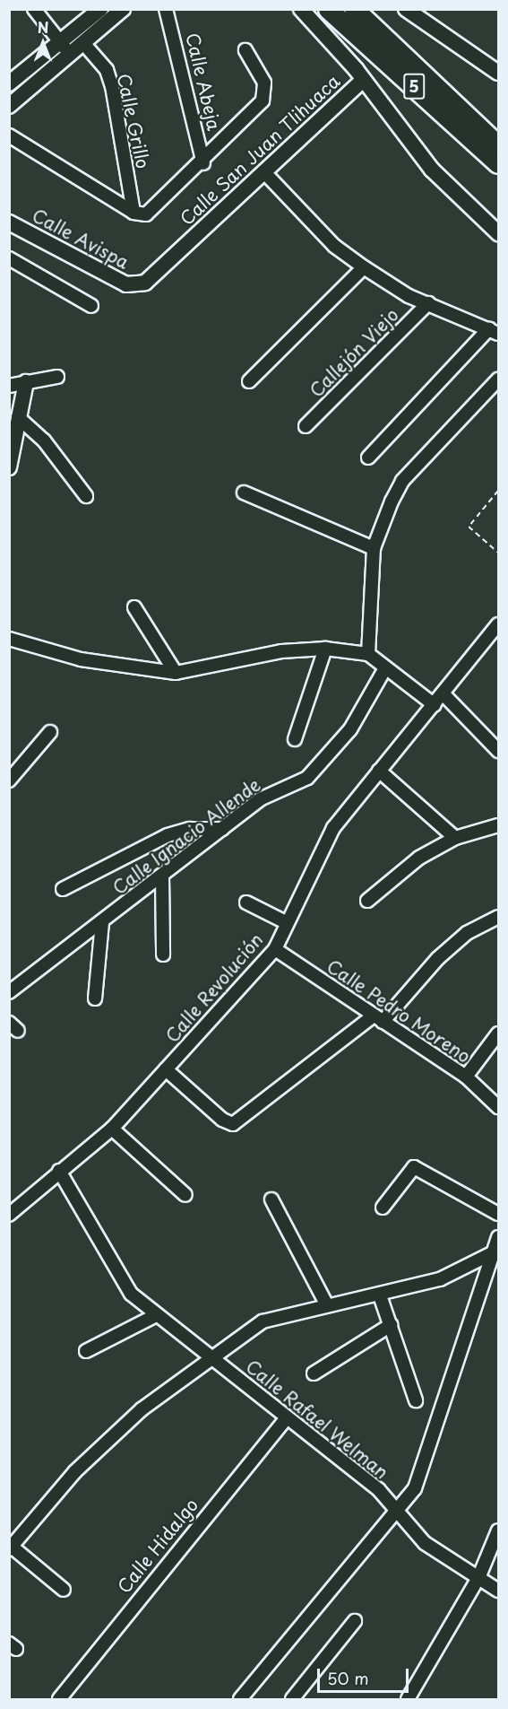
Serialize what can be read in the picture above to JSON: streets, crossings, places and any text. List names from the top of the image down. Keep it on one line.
{"streets":{"main road":["5"],"street":["Calle Abeja","Calle Grillo","Calle San Juan Tlihuaca","Calle Avispa","Callejón Viejo","Calle Ignacio Allende","Calle Revolución","Calle Pedro Moreno","Calle Rafael Welman","Calle Hidalgo"]},"crossings":[["Calle San Juan Tlihuaca","Calle Avispa"],["Calle Revolución","Calle Pedro Moreno"],["Calle Revolución","Calle Rafael Welman"],["Calle Rafael Welman","Calle Hidalgo"]],"scale_bar":"50 m","north":"top"}
